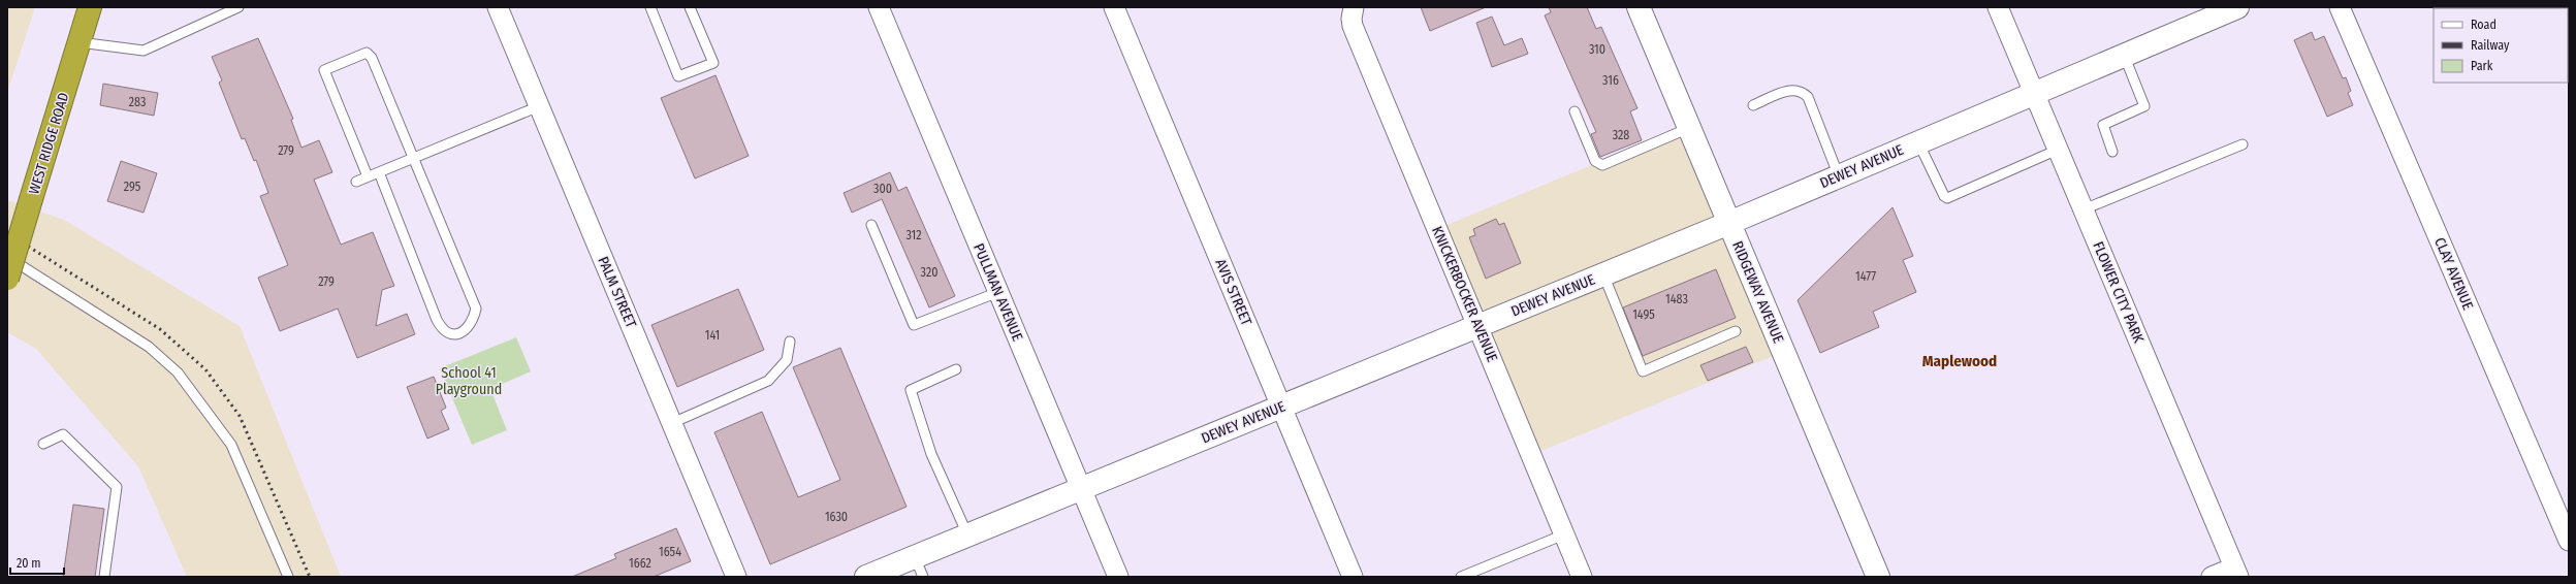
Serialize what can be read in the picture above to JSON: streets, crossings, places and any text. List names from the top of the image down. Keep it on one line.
{"streets":{"highway":["WEST RIDGE ROAD"],"street":["DEWEY AVENUE","CLAY AVENUE","PALM STREET","PULLMAN AVENUE","AVIS STREET","RIDGEWAY AVENUE","FLOWER CITY PARK","KNICKERBOCKER AVENUE"]},"crossings":[["DEWEY AVENUE","PULLMAN AVENUE"],["DEWEY AVENUE","AVIS STREET"],["DEWEY AVENUE","RIDGEWAY AVENUE"],["DEWEY AVENUE","FLOWER CITY PARK"],["DEWEY AVENUE","KNICKERBOCKER AVENUE"]],"districts":["Maplewood"],"parks":["School 41 Playground"],"house_numbers":["310","316","283","328","279","295","300","312","320","1477","279","1483","1495","141","1630","1654","1662"],"legend":["Road","Railway","Park"],"scale_bar":"20 m"}
